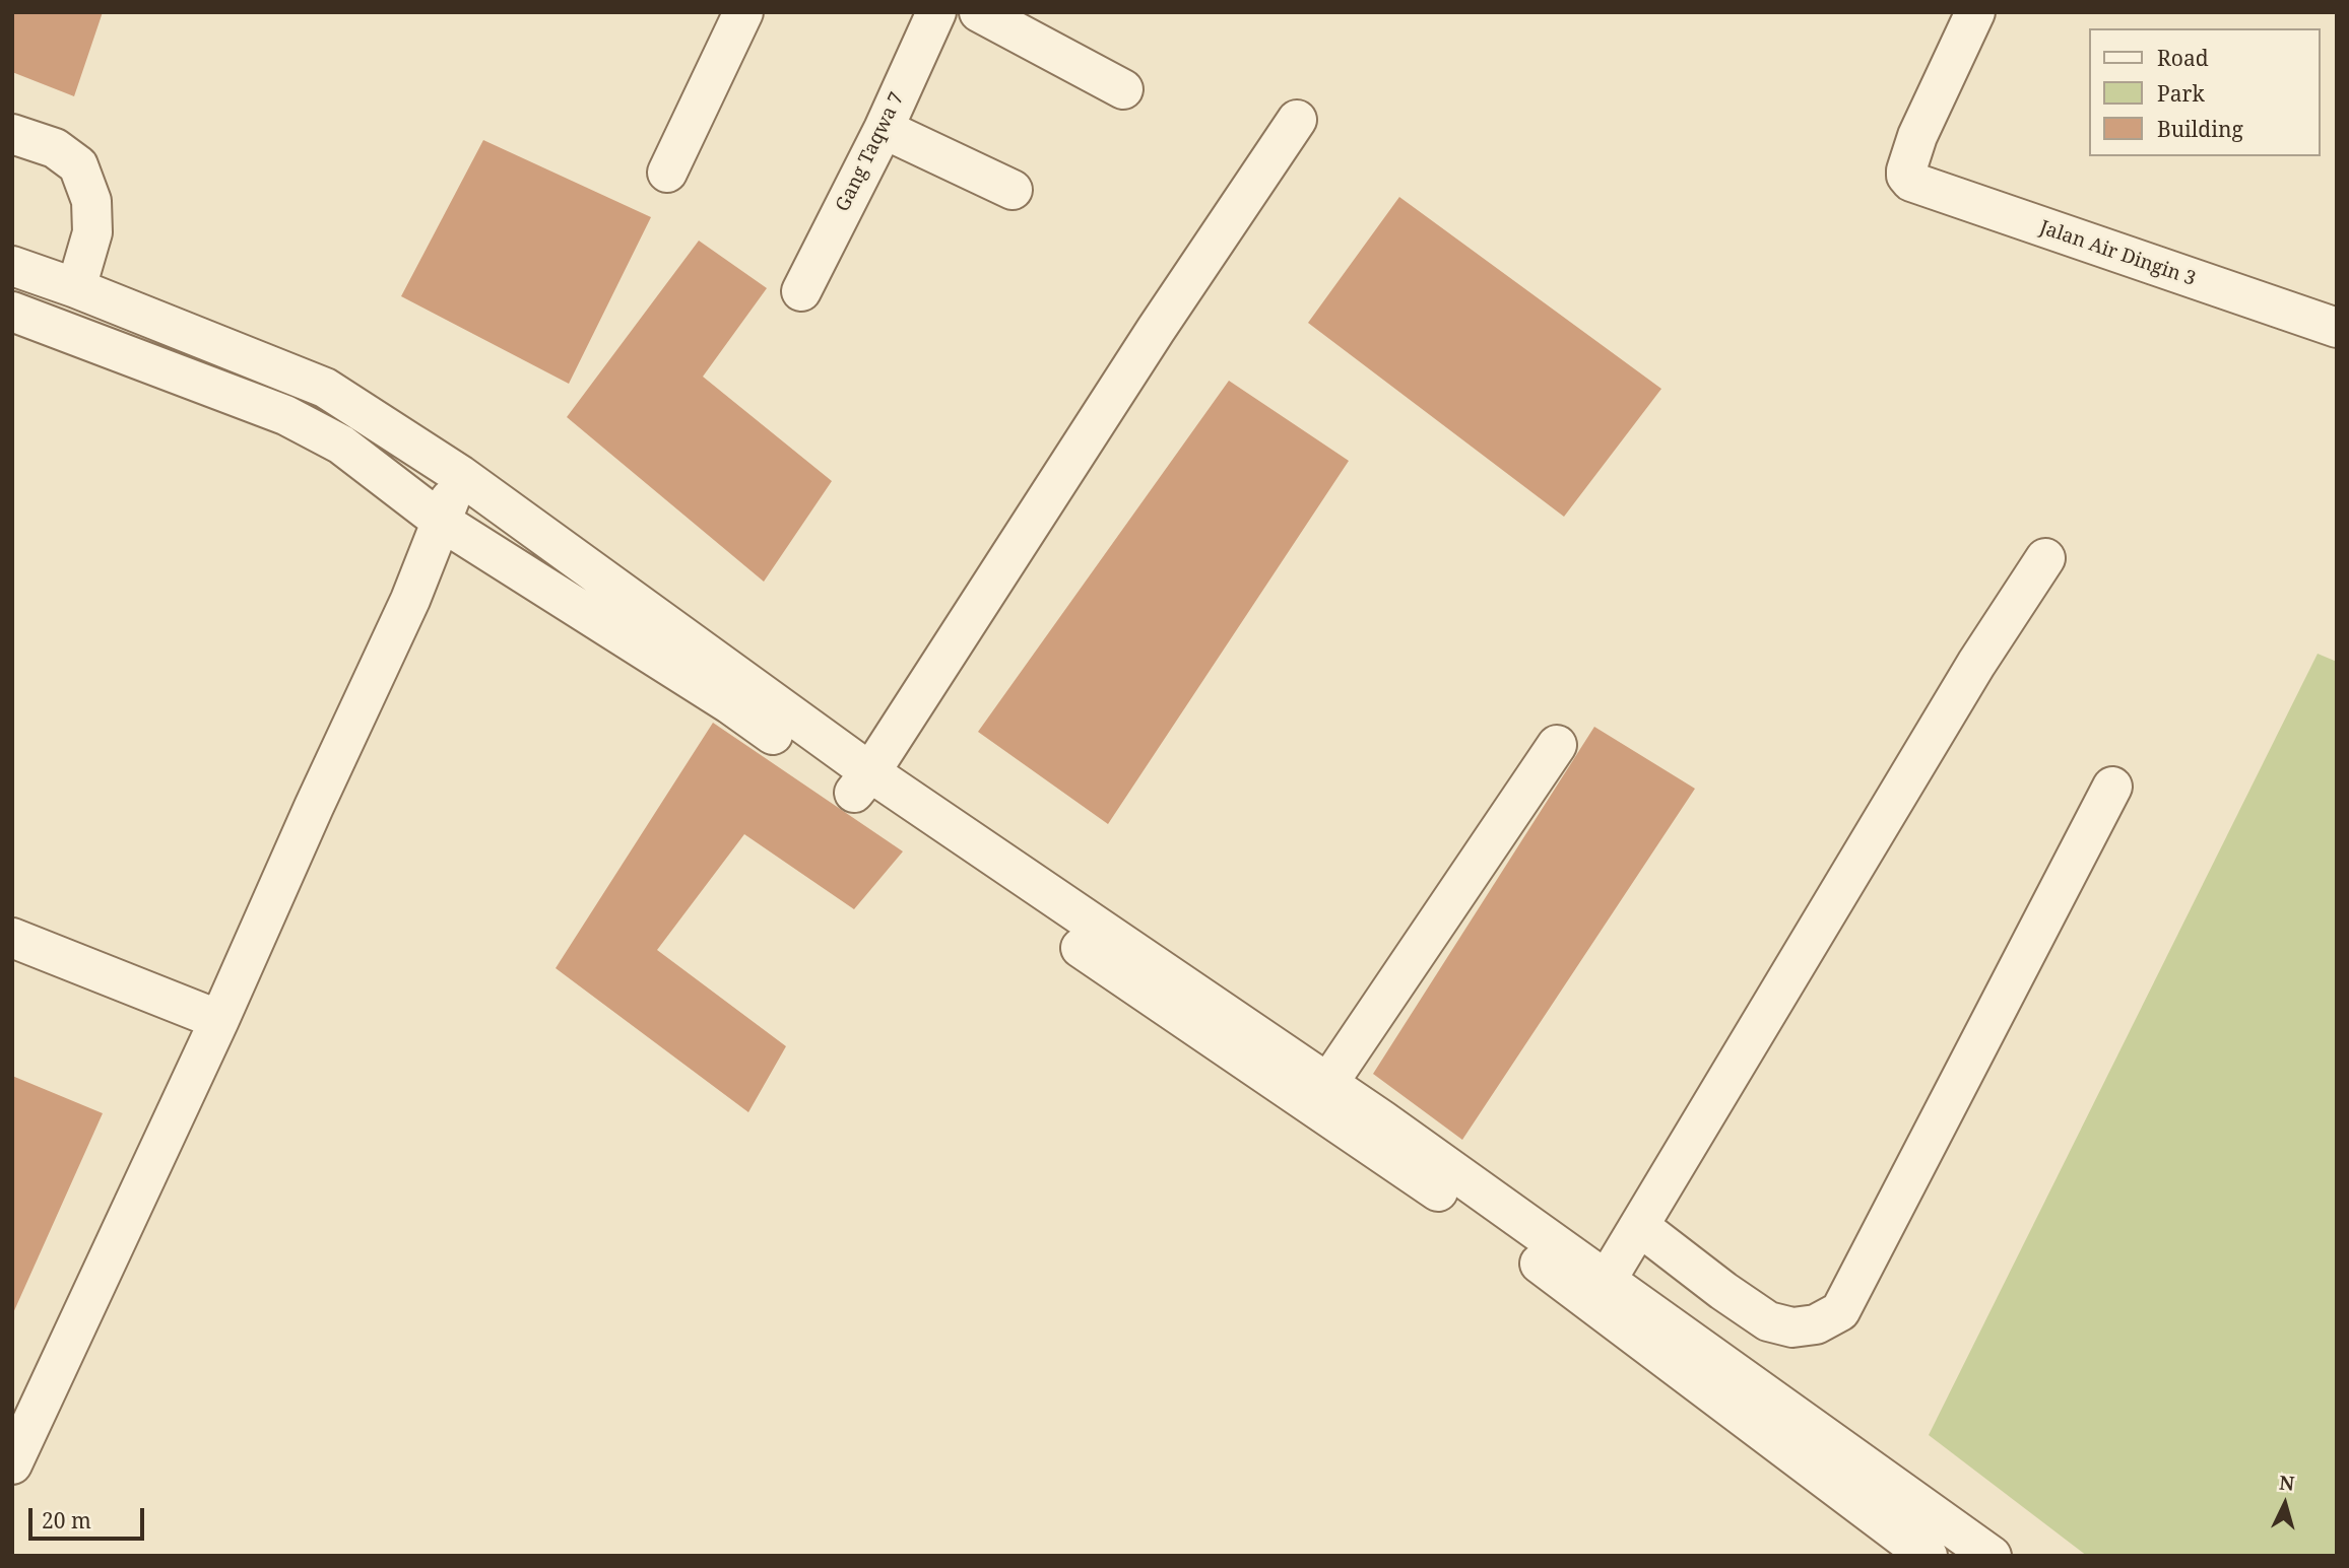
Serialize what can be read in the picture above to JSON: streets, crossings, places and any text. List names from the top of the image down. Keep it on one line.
{"streets":{"street":["Gang Taqwa 7","Jalan Air Dingin 3"]},"legend":["Road","Park","Building"],"scale_bar":"20 m","north":"top"}
